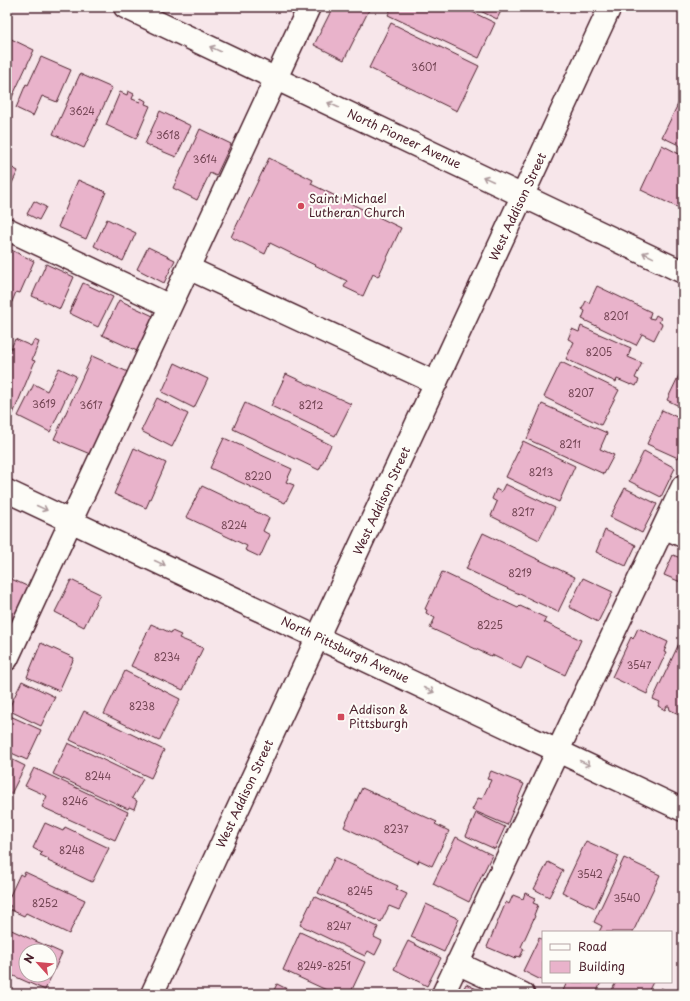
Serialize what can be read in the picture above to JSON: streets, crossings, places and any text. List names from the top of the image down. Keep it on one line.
{"streets":{"street":["North Pioneer Avenue","West Addison Street","North Pittsburgh Avenue"]},"crossings":[["North Pioneer Avenue","West Addison Street"],["West Addison Street","North Pittsburgh Avenue"]],"one_way":["North Pioneer Avenue","North Pittsburgh Avenue"],"places":{"other":["Saint Michael Lutheran Church"],"transit":["Addison & Pittsburgh"]},"house_numbers":["3601","3624","3618","3614","8201","8205","8207","3619","3617","8212","8211","8213","8220","8217","8224","8219","8225","8234","3547","8238","8244","8246","8237","8248","3542","8245","3540","8252","8247","8249-8251"],"legend":["Road","Building"],"north":"top left"}
